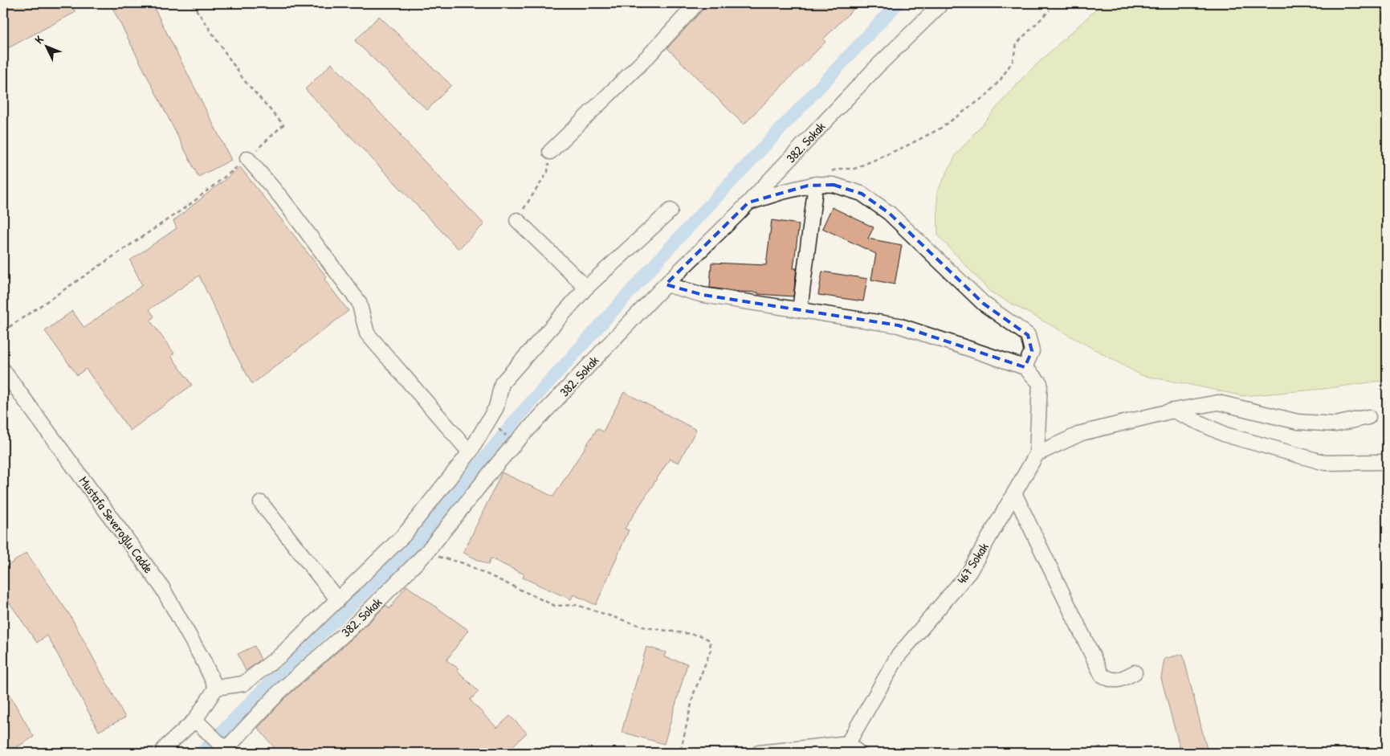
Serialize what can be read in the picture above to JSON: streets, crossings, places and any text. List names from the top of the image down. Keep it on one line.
{"streets":{"street":["382. Sokak","Mustafa Severoğlu Cadde","467 Sokak"]},"north":"top left"}
